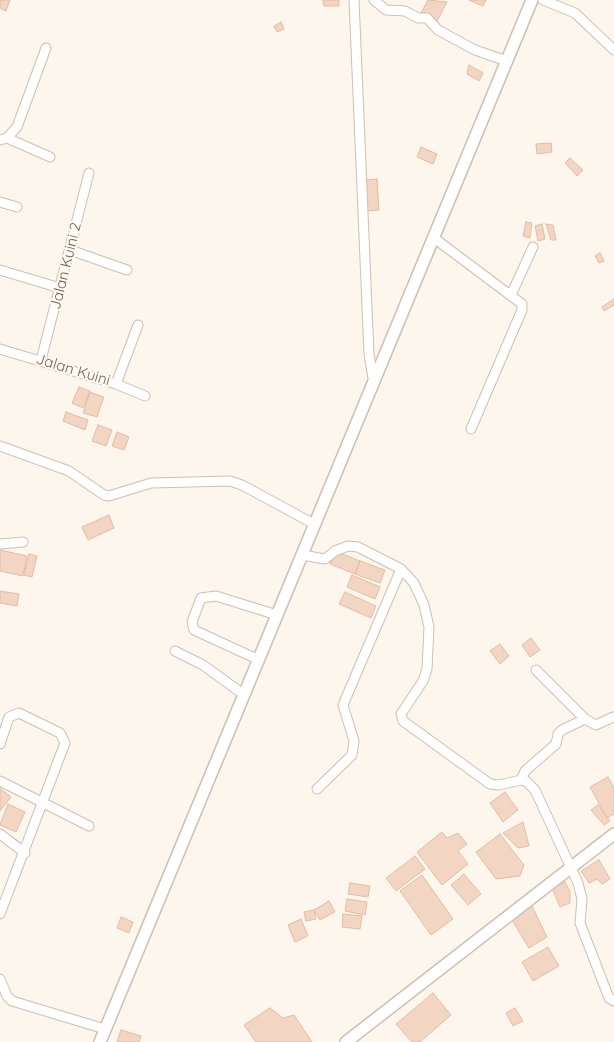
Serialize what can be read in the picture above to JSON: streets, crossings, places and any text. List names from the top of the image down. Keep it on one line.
{"streets":{"street":["Jalan Kuini 2","Jalan Kuini"]},"crossings":[["Jalan Kuini 2","Jalan Kuini"]]}
